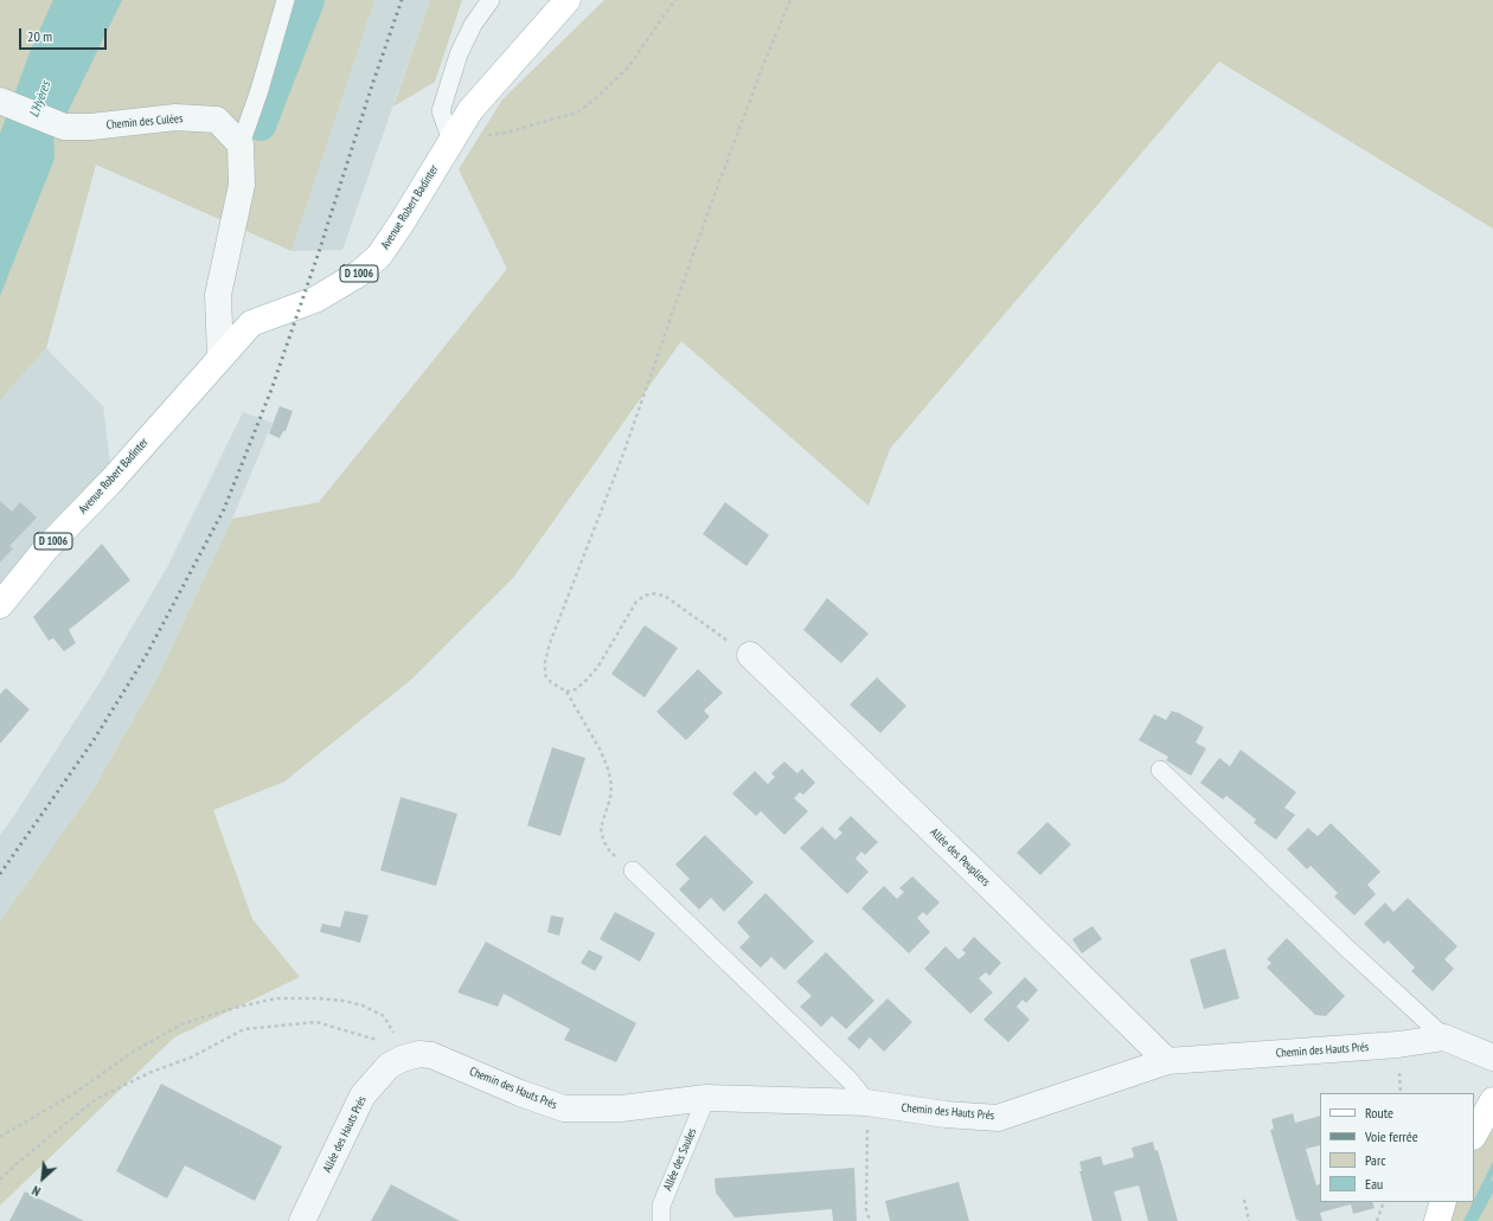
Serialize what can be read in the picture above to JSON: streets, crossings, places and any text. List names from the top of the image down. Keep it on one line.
{"streets":{"main road":["Avenue Robert Badinter","D 1006"],"street":["Chemin des Culées","Allée des Peupliers","Chemin des Hauts Prés","Allée des Hauts Prés"],"lane":["Allée des Saules"]},"crossings":[["Avenue Robert Badinter","D 1006"],["Allée des Peupliers","Chemin des Hauts Prés"],["Chemin des Hauts Prés","Allée des Hauts Prés"],["Chemin des Hauts Prés","Allée des Saules"]],"water":["L'Hyères"],"legend":["Route","Voie ferrée","Parc","Eau"],"scale_bar":"20 m","north":"bottom left"}
